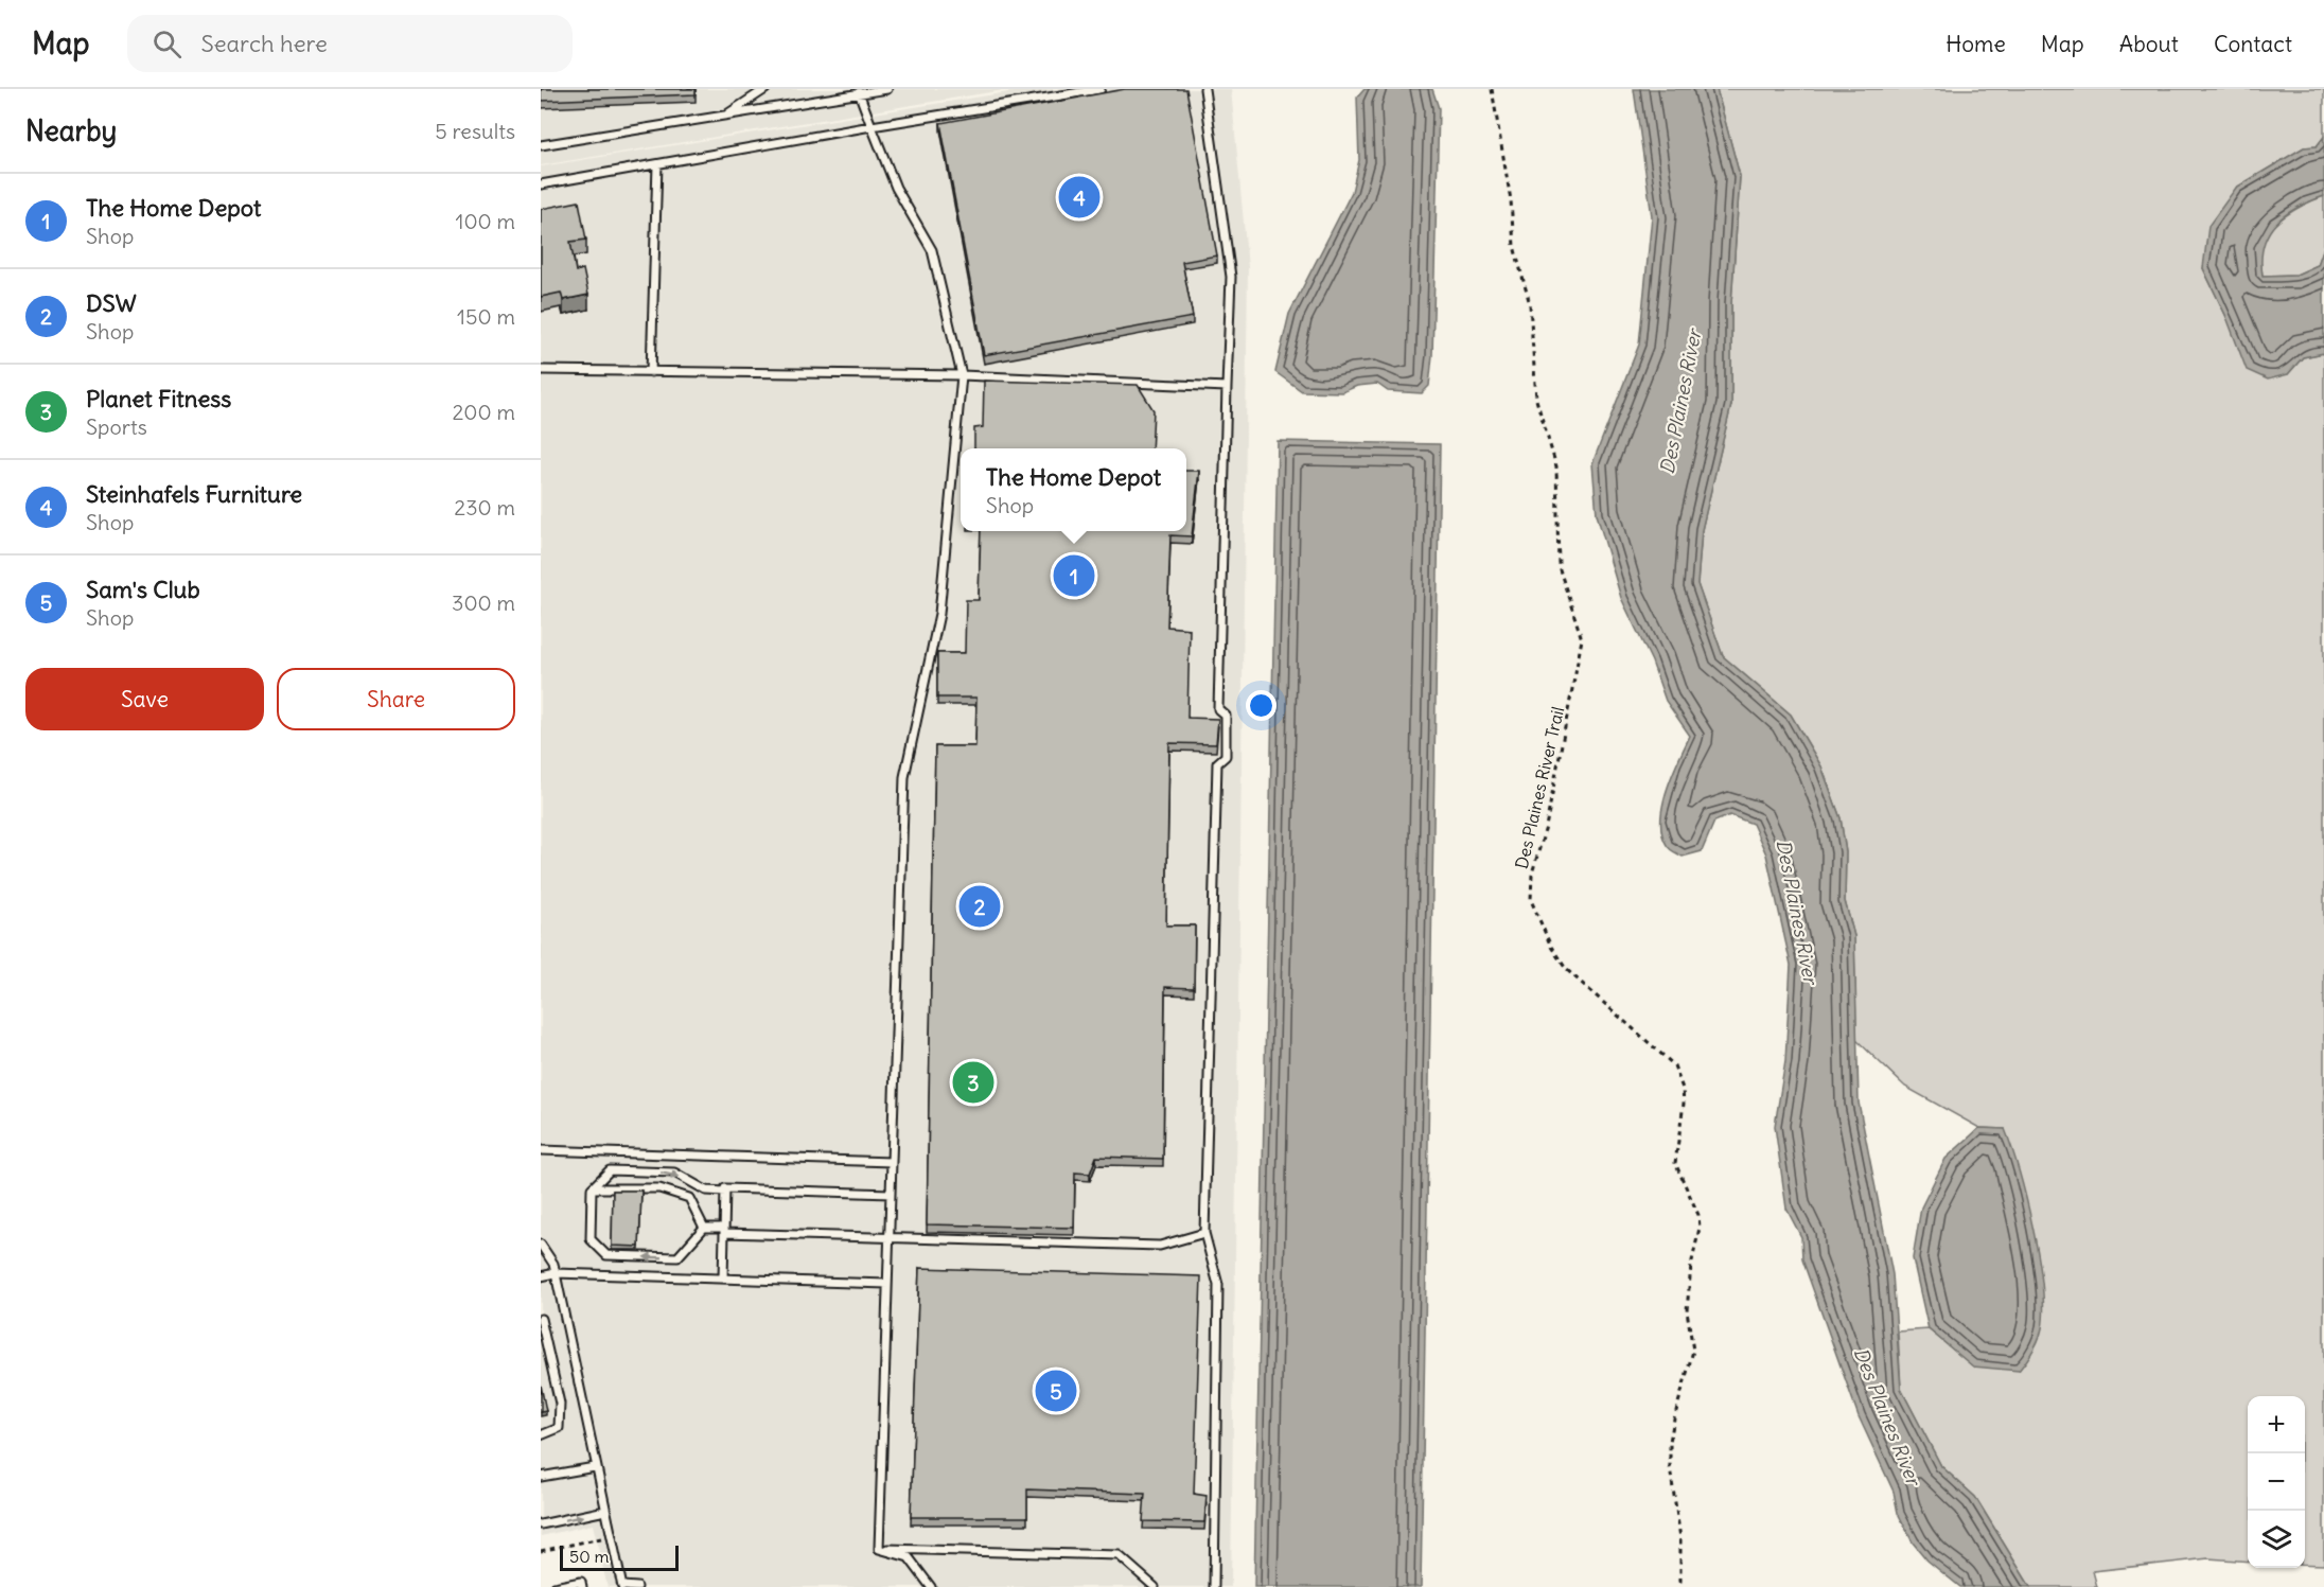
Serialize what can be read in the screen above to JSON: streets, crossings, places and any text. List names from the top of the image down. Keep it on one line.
{"streets":{"path":["Des Plaines River Trail"]},"water":["Des Plaines River"],"scale_bar":"50 m","page":{"header":"Map","search":"Search here","nav":["Home","Map","About","Contact"],"heading":["Nearby","5 results"],"list":[{"mark":"1","name":"The Home Depot","note":"Shop","value":"100 m"},{"mark":"2","name":"DSW","note":"Shop","value":"150 m"},{"mark":"3","name":"Planet Fitness","note":"Sports","value":"200 m"},{"mark":"4","name":"Steinhafels Furniture","note":"Shop","value":"230 m"},{"mark":"5","name":"Sam's Club","note":"Shop","value":"300 m"}],"pins":["4","1","2","3","5"],"popup":["The Home Depot","Shop"],"buttons":["Save","Share"],"map_buttons":["+","−"],"scale":"50 m"}}
